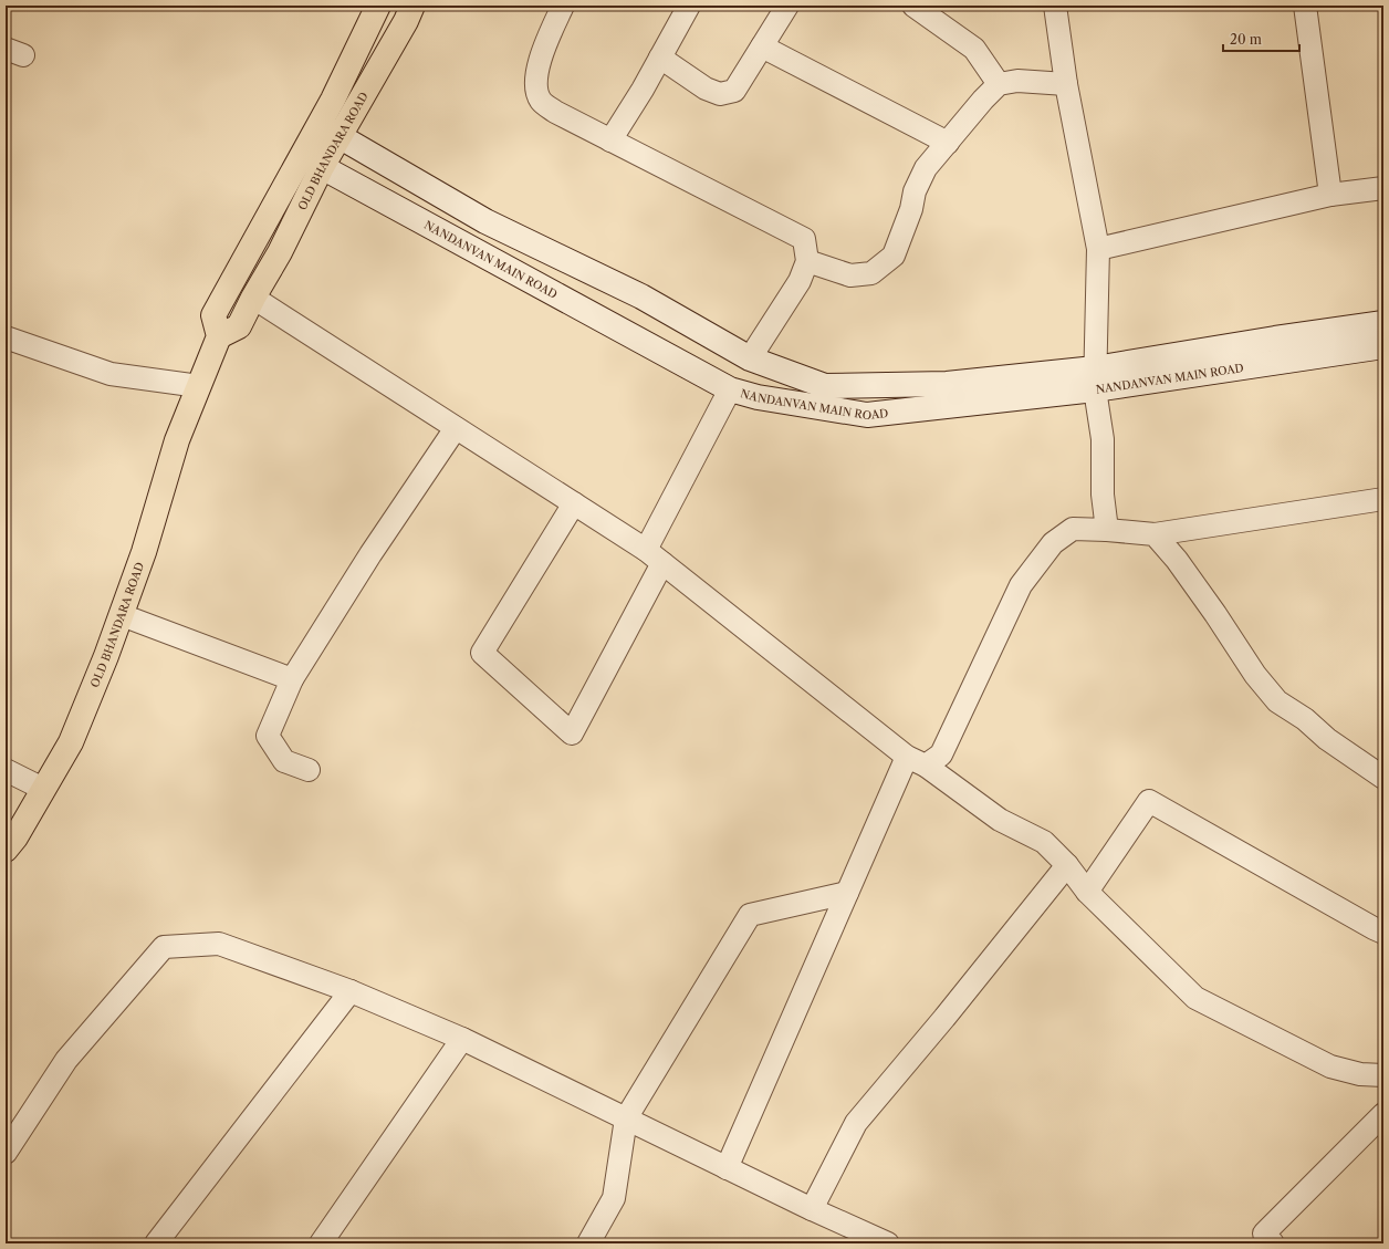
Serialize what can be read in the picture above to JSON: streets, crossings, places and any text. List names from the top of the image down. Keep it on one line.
{"streets":{"highway":["OLD BHANDARA ROAD"],"main road":["NANDANVAN MAIN ROAD"]},"crossings":[["OLD BHANDARA ROAD","NANDANVAN MAIN ROAD"]],"scale_bar":"20 m"}
